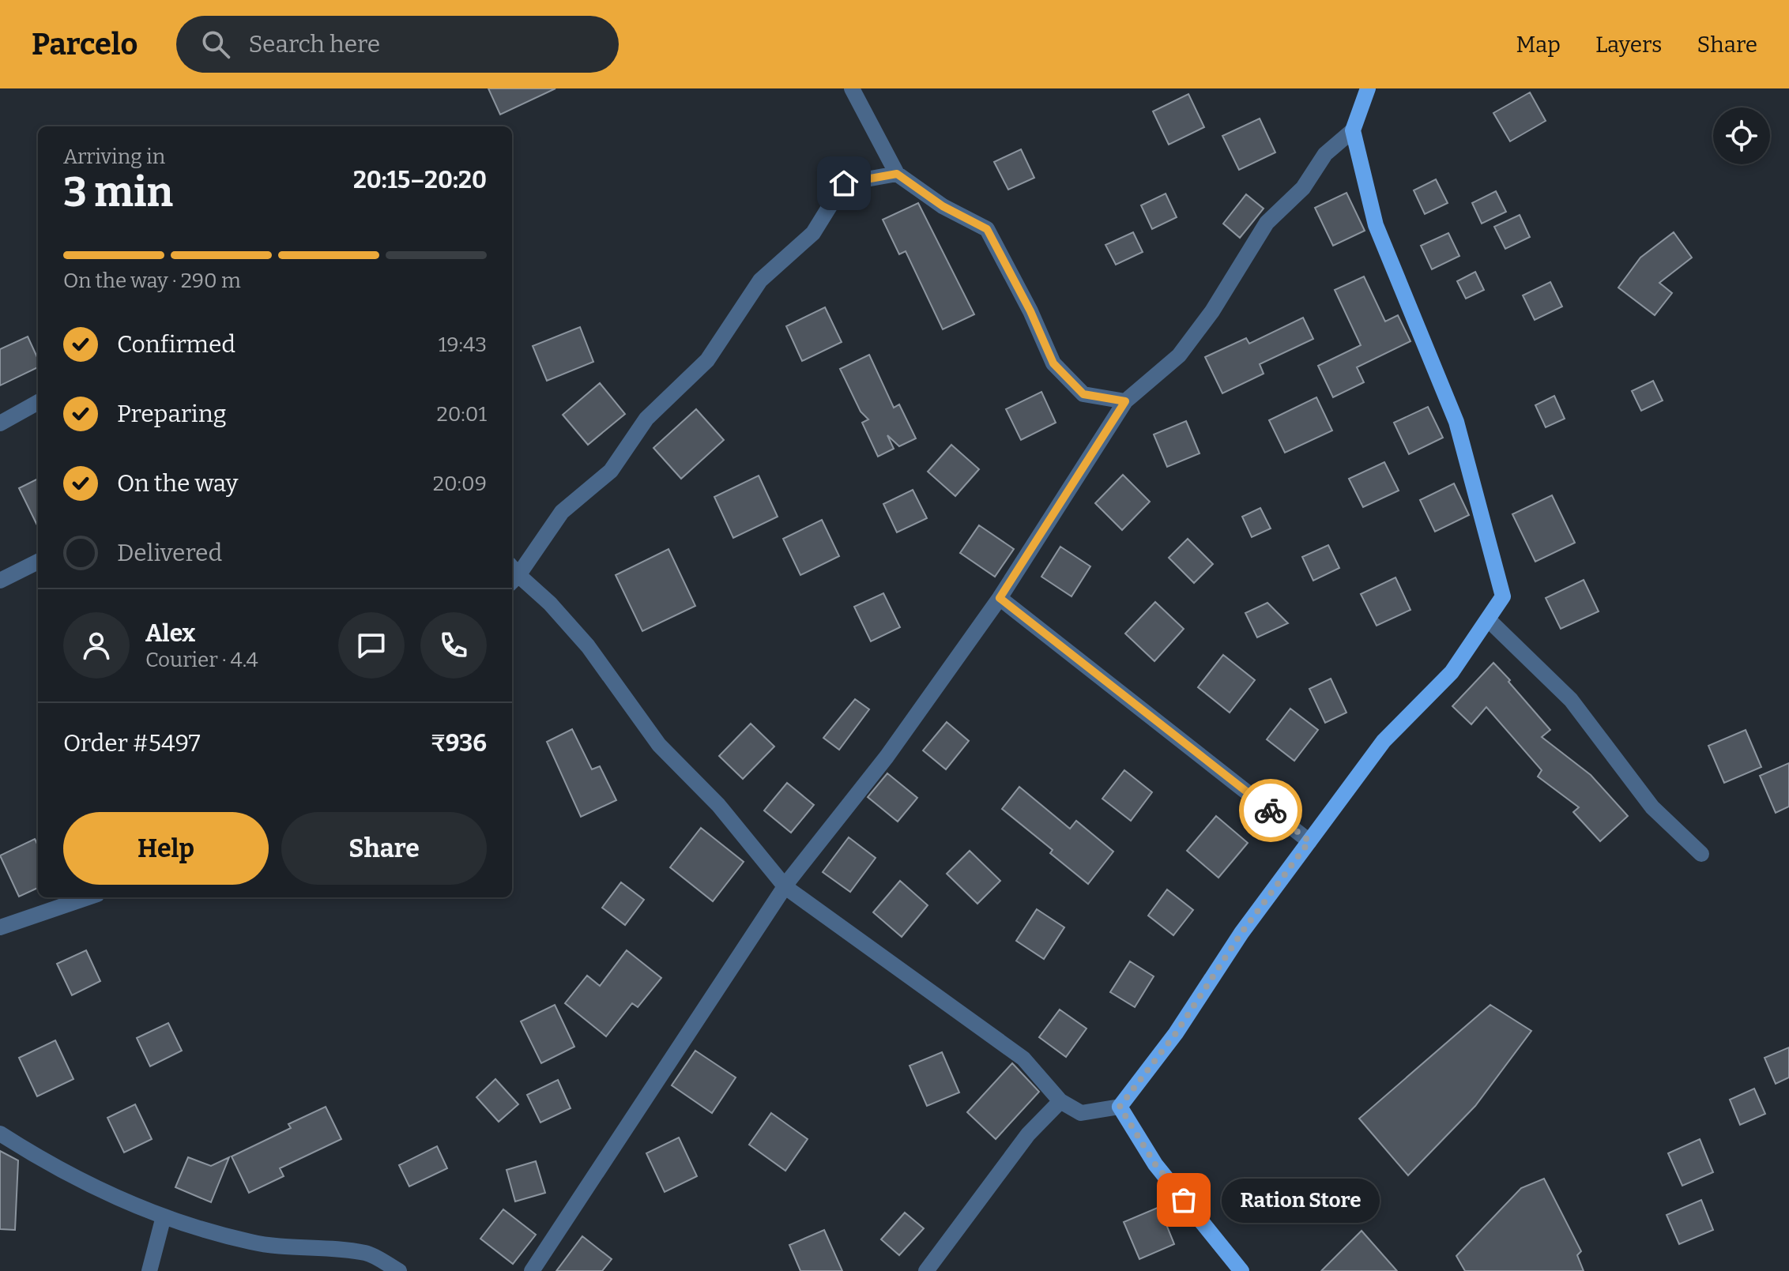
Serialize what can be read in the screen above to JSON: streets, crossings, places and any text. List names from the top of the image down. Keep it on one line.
{"places":["Ration Store"],"page":{"header":"Parcelo","search":"Search here","nav":["Map","Layers","Share"],"heading":["3 min","Arriving in","20:15–20:20"],"panel":["Alex","Courier · 4.4","Order #5497","₹936"],"bar":"On the way · 290 m","list":[["Confirmed","19:43"],["Preparing","20:01"],["On the way","20:09"],"Delivered"],"buttons":["Help","Share"],"bubble":"Ration Store"}}
